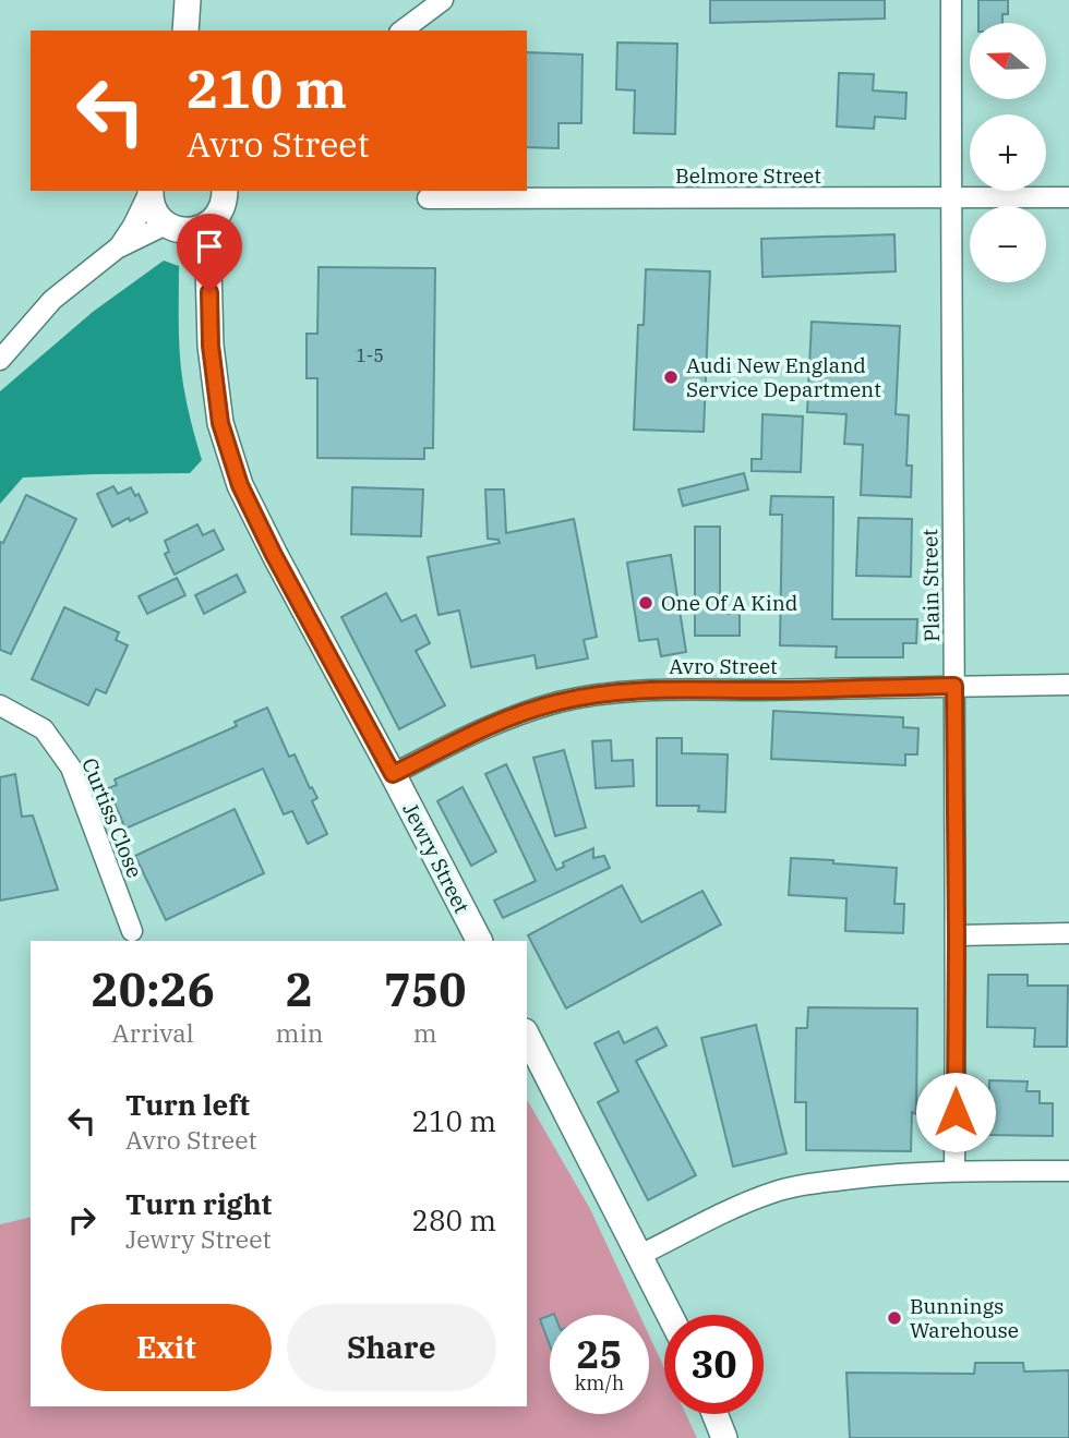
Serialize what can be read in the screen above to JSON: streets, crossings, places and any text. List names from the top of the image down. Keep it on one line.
{"streets":{"main road":["Jewry Street"],"street":["Belmore Street","Plain Street","Avro Street","Curtiss Close"]},"crossings":[["Belmore Street","Plain Street"],["Plain Street","Avro Street"],["Avro Street","Jewry Street"]],"places":["Audi New England Service Department","One Of A Kind","Bunnings Warehouse"],"house_numbers":["1-5"],"north":"left","page":{"map_buttons":["+","−"],"turn":["210 m","Avro Street"],"eta":["20:26","Arrival","2","min","750","m"],"list":[{"name":"Turn left","note":"Avro Street","value":"210 m"},{"name":"Turn right","note":"Jewry Street","value":"280 m"}],"buttons":["Exit","Share"],"speed":"25 km/h","limit":"30"}}
